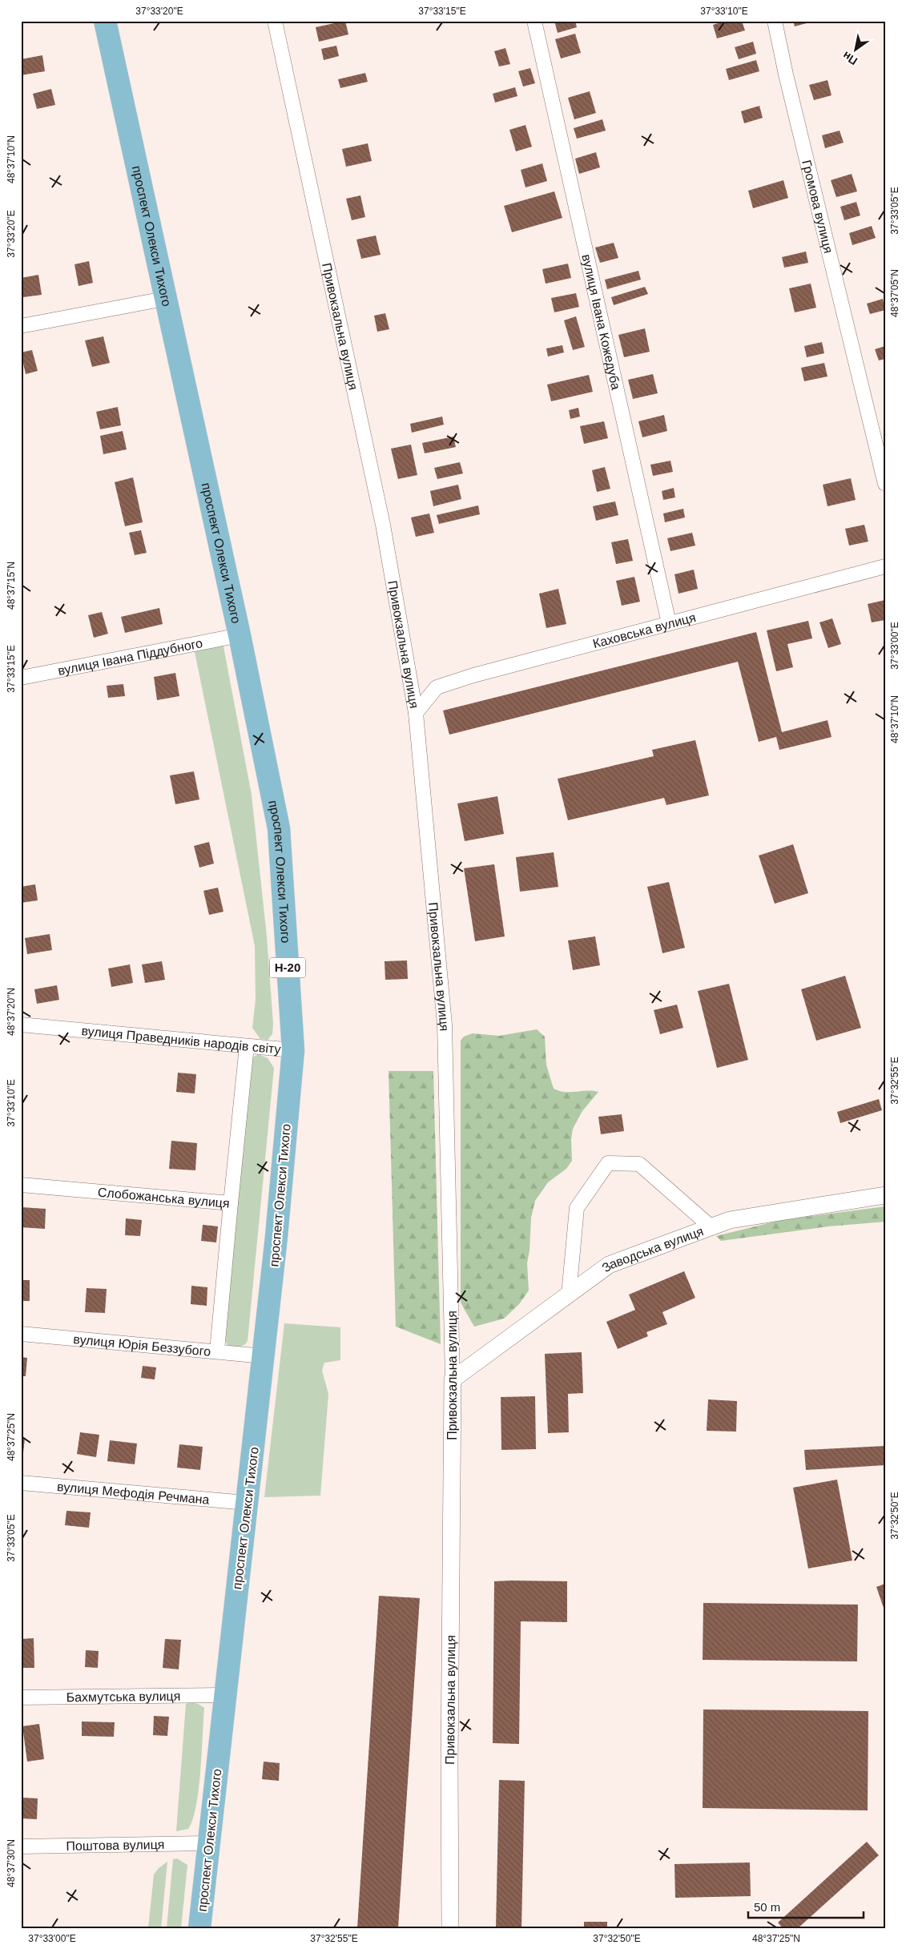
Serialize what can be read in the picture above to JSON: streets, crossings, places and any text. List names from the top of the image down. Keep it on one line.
{"streets":{"main road":["проспект Олекси Тихого","Н-20"],"street":["Громова вулиця","вулиця Івана Кожедуба","Привокзальна вулиця","Каховська вулиця","вулиця Івана Піддубного","вулиця Праведників народів світу","Слобожанська вулиця","Заводська вулиця","вулиця Юрія Беззубого","вулиця Мефодія Речмана","Бахмутська вулиця","Поштова вулиця"]},"crossings":[["проспект Олекси Тихого","вулиця Івана Піддубного"],["проспект Олекси Тихого","вулиця Праведників народів світу"],["проспект Олекси Тихого","вулиця Юрія Беззубого"],["проспект Олекси Тихого","вулиця Мефодія Речмана"],["проспект Олекси Тихого","Бахмутська вулиця"],["проспект Олекси Тихого","Поштова вулиця"],["вулиця Івана Кожедуба","Каховська вулиця"],["Привокзальна вулиця","Каховська вулиця"],["Привокзальна вулиця","Заводська вулиця"],["Слобожанська вулиця","вулиця Юрія Беззубого"]],"scale_bar":"50 m","north":"bottom left","coordinates":["37°33'20\"E","37°33'15\"E","37°33'10\"E","48°37'10\"N","37°33'05\"E","48°37'05\"N","48°37'15\"N","37°33'00\"E","48°37'20\"N","37°32'55\"E","48°37'25\"N","37°32'50\"E","48°37'30\"N"]}
